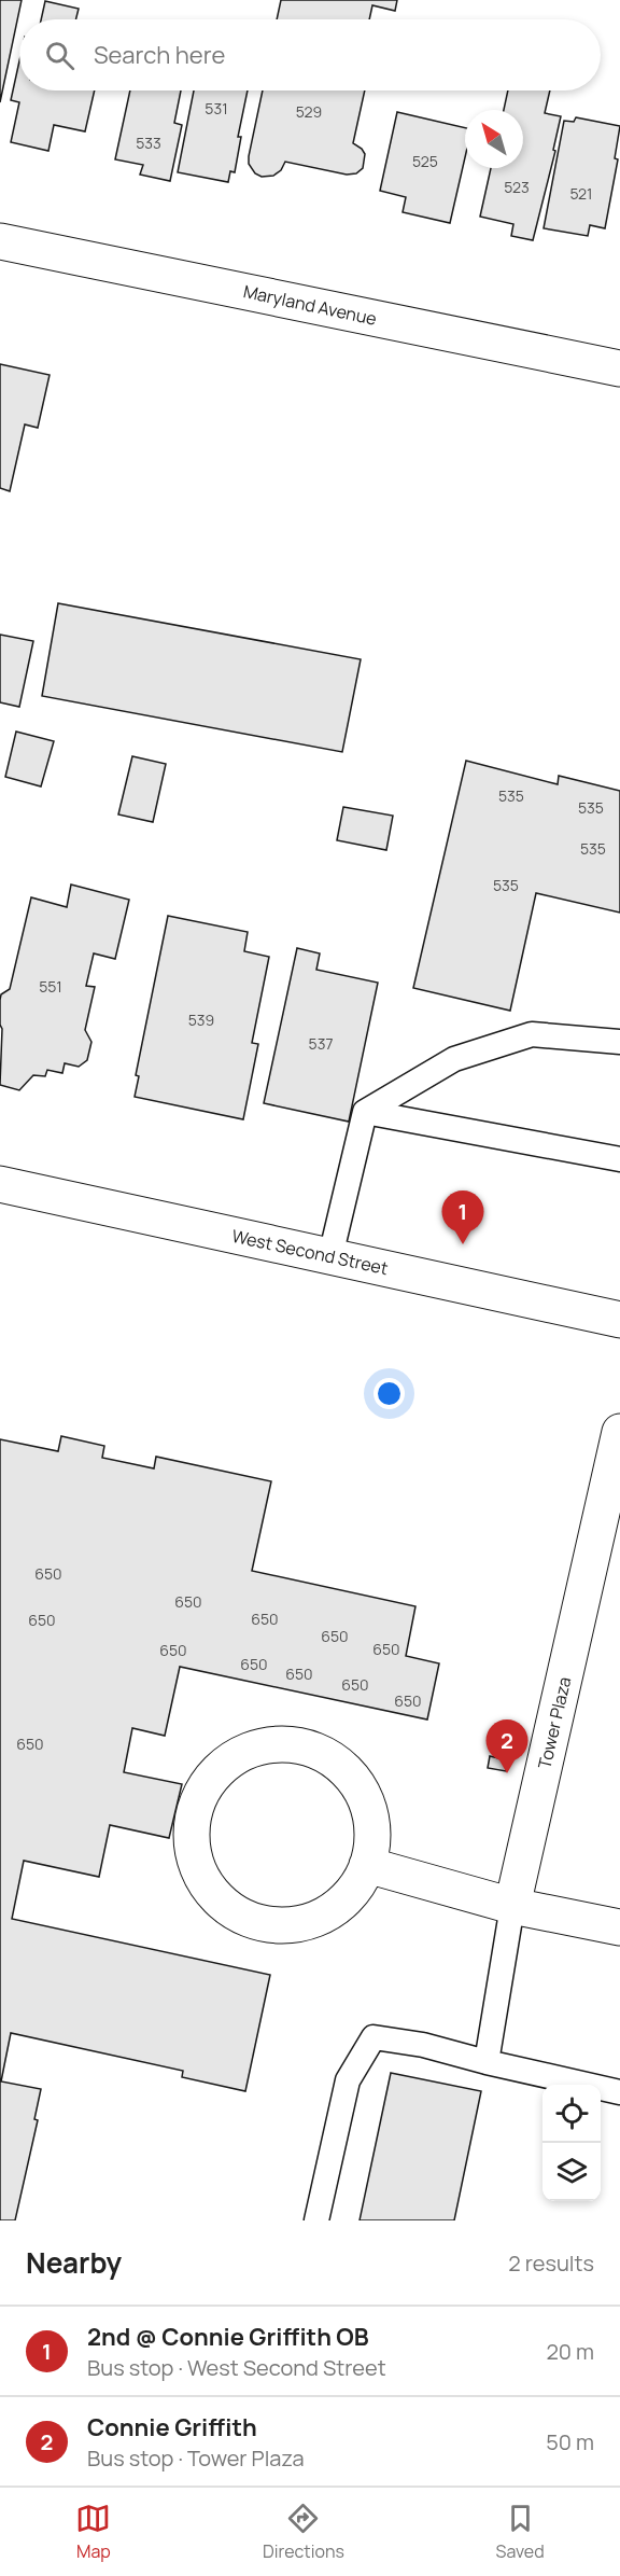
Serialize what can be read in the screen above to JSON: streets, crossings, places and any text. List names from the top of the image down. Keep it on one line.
{"streets":{"street":["Maryland Avenue","West Second Street","Tower Plaza"]},"house_numbers":["531","529","533","525","523","521","535","535","535","535","551","539","537","650","650","650","650","650","650","650","650","650","650","650","650"],"north":"top left","page":{"search":"Search here","pins":["1","2"],"heading":["Nearby","2 results"],"list":[{"mark":"1","name":"2nd @ Connie Griffith OB","note":"Bus stop · West Second Street","value":"20 m"},{"mark":"2","name":"Connie Griffith","note":"Bus stop · Tower Plaza","value":"50 m"}],"nav":["Map","Directions","Saved"]}}
